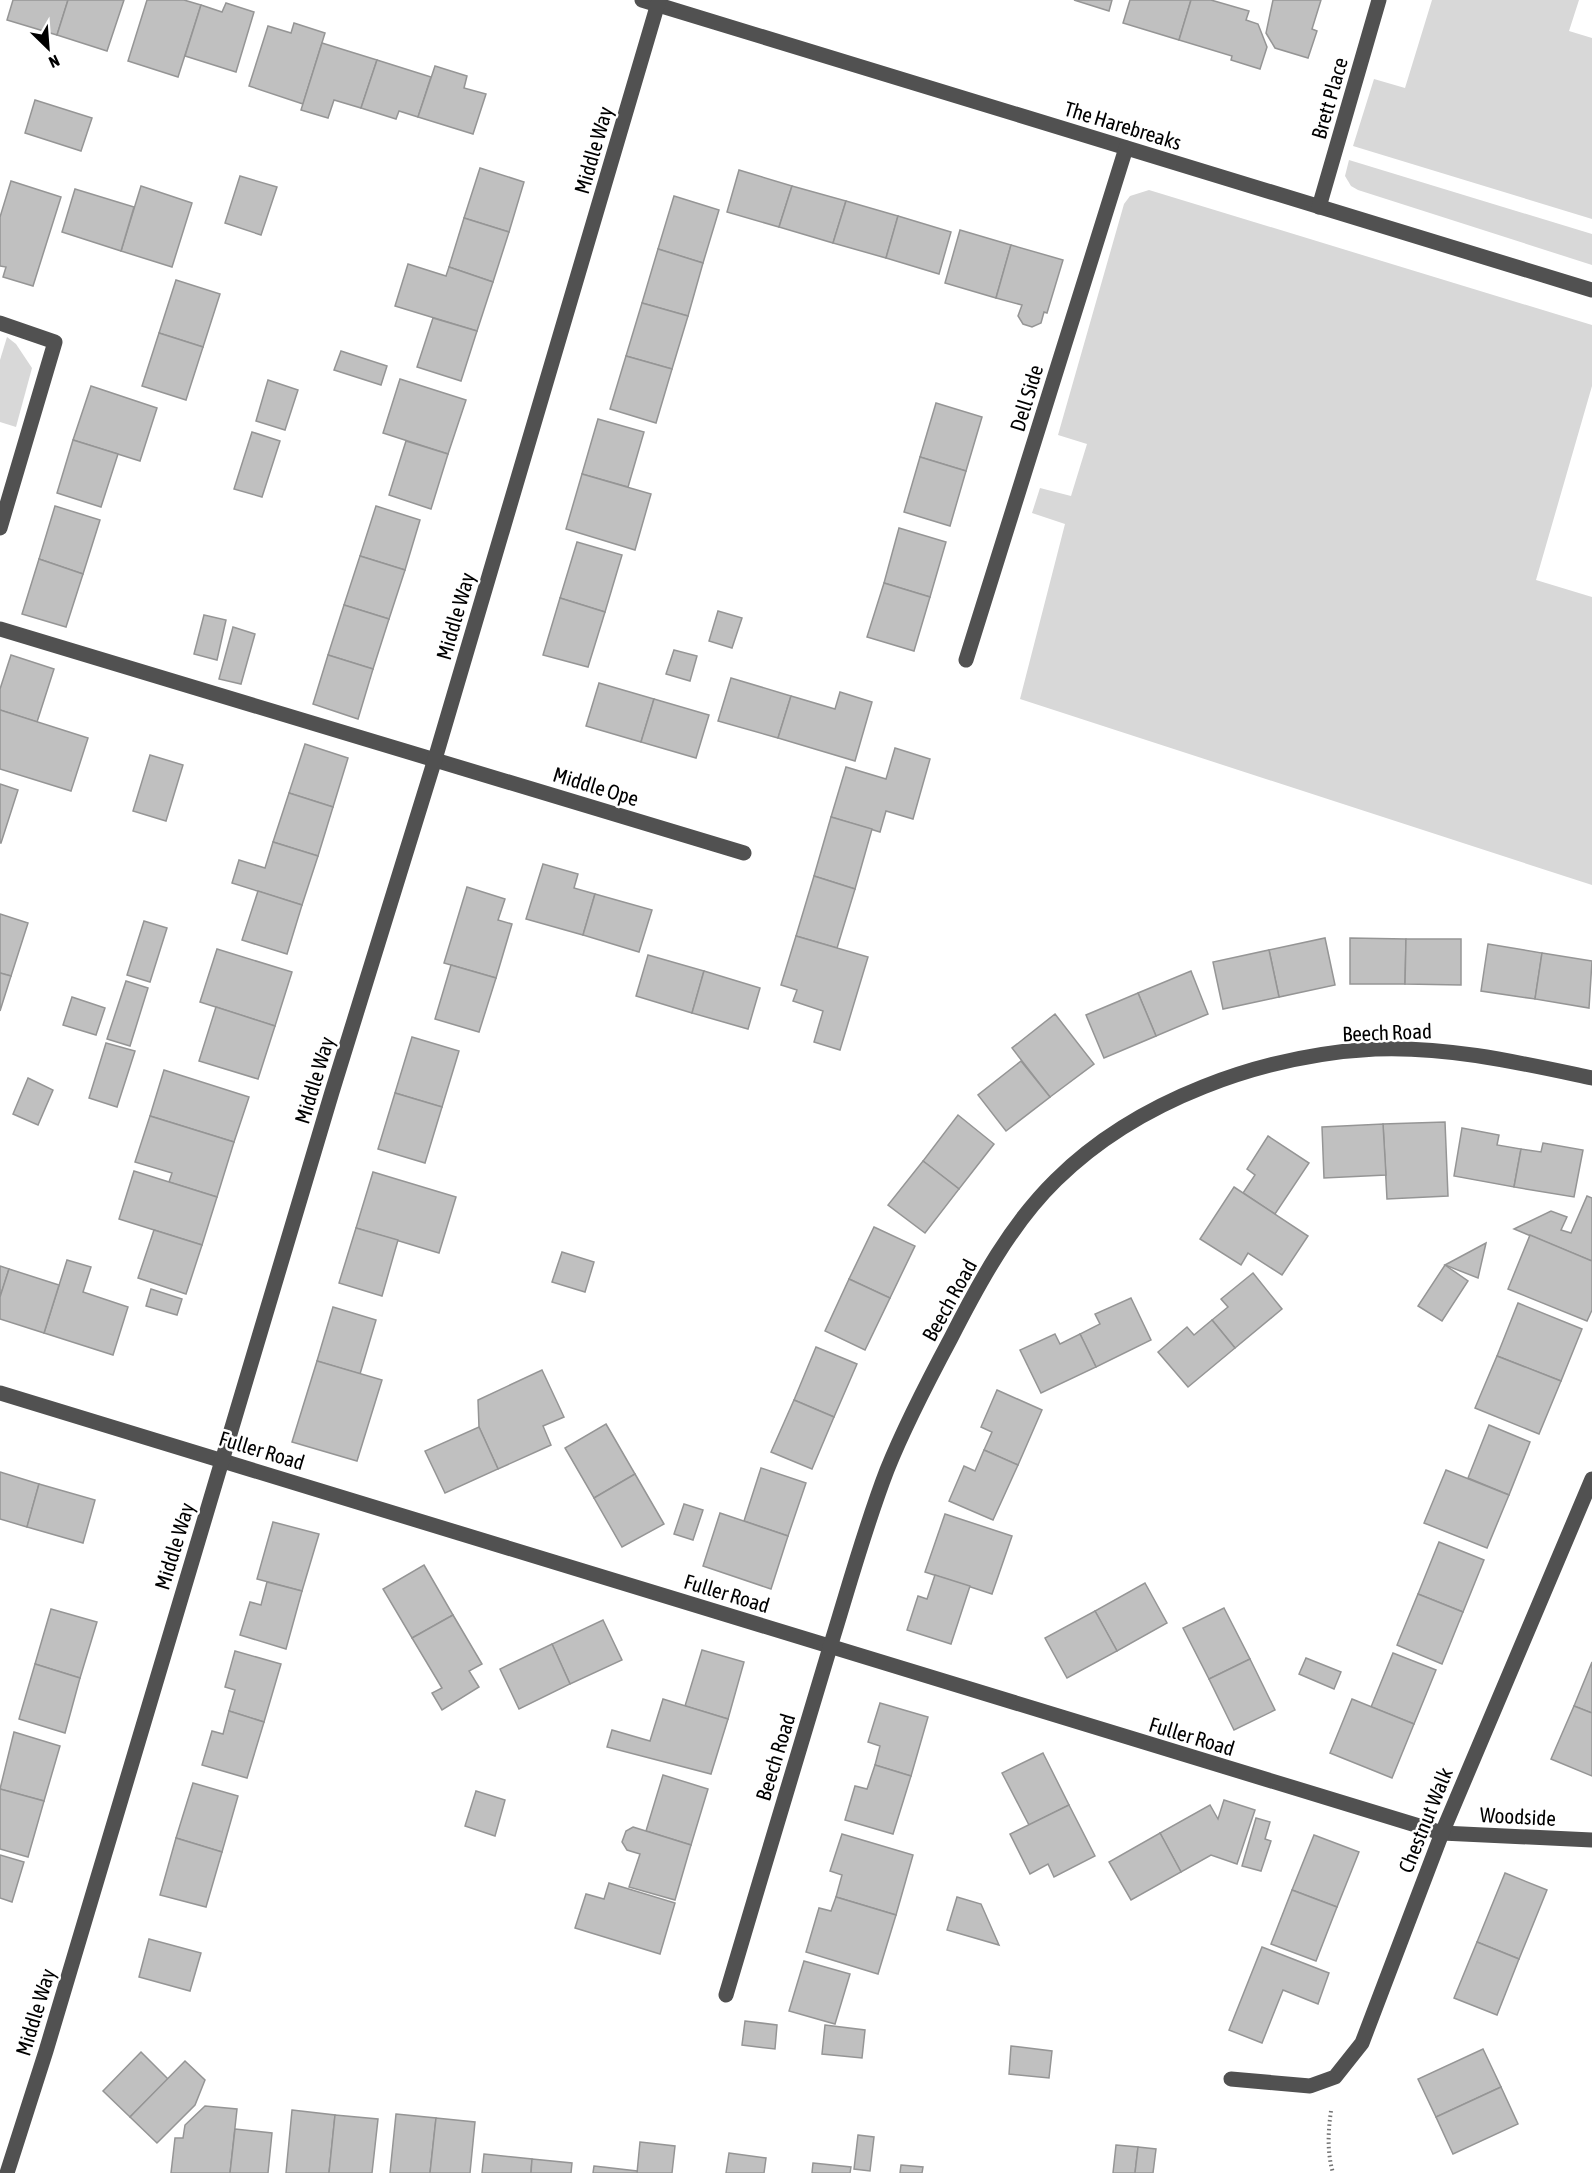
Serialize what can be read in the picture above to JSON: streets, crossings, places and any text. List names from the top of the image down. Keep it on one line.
{"streets":{"street":["Brett Place","The Harebreaks","Middle Way","Dell Side","Middle Ope","Beech Road","Fuller Road","Woodside","Chestnut Walk"]},"crossings":[["Brett Place","The Harebreaks"],["The Harebreaks","Middle Way"],["The Harebreaks","Dell Side"],["Middle Way","Middle Ope"],["Middle Way","Fuller Road"],["Beech Road","Fuller Road"],["Fuller Road","Woodside"],["Fuller Road","Chestnut Walk"],["Woodside","Chestnut Walk"]],"north":"bottom right"}
